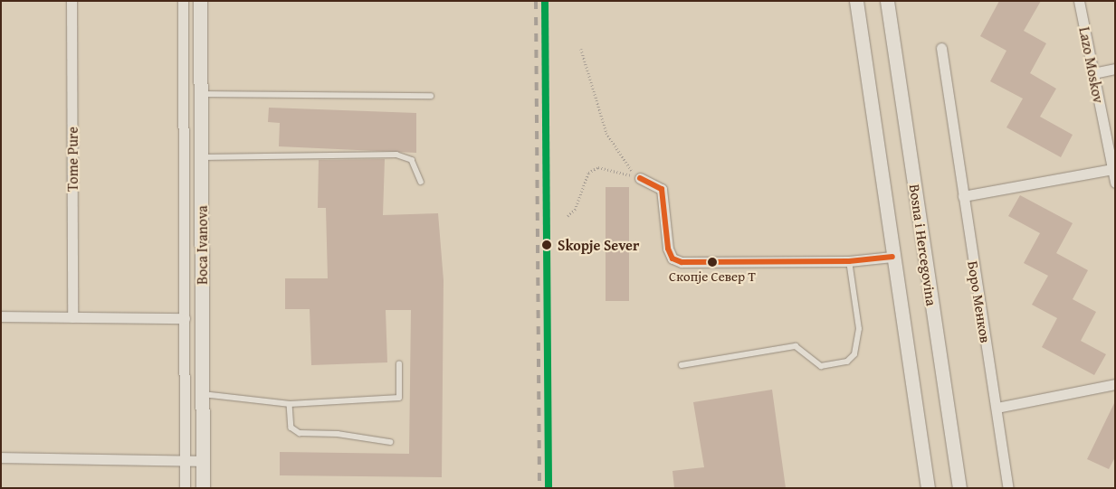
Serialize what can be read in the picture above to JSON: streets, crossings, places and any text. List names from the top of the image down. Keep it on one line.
{"streets":{"street":["Lazo Moskov","Tome Pure","Boca Ivanova","Bosna i Hercegovina","Боро Менков"]},"places":["Skopje Sever","Скопје Север Т"]}
